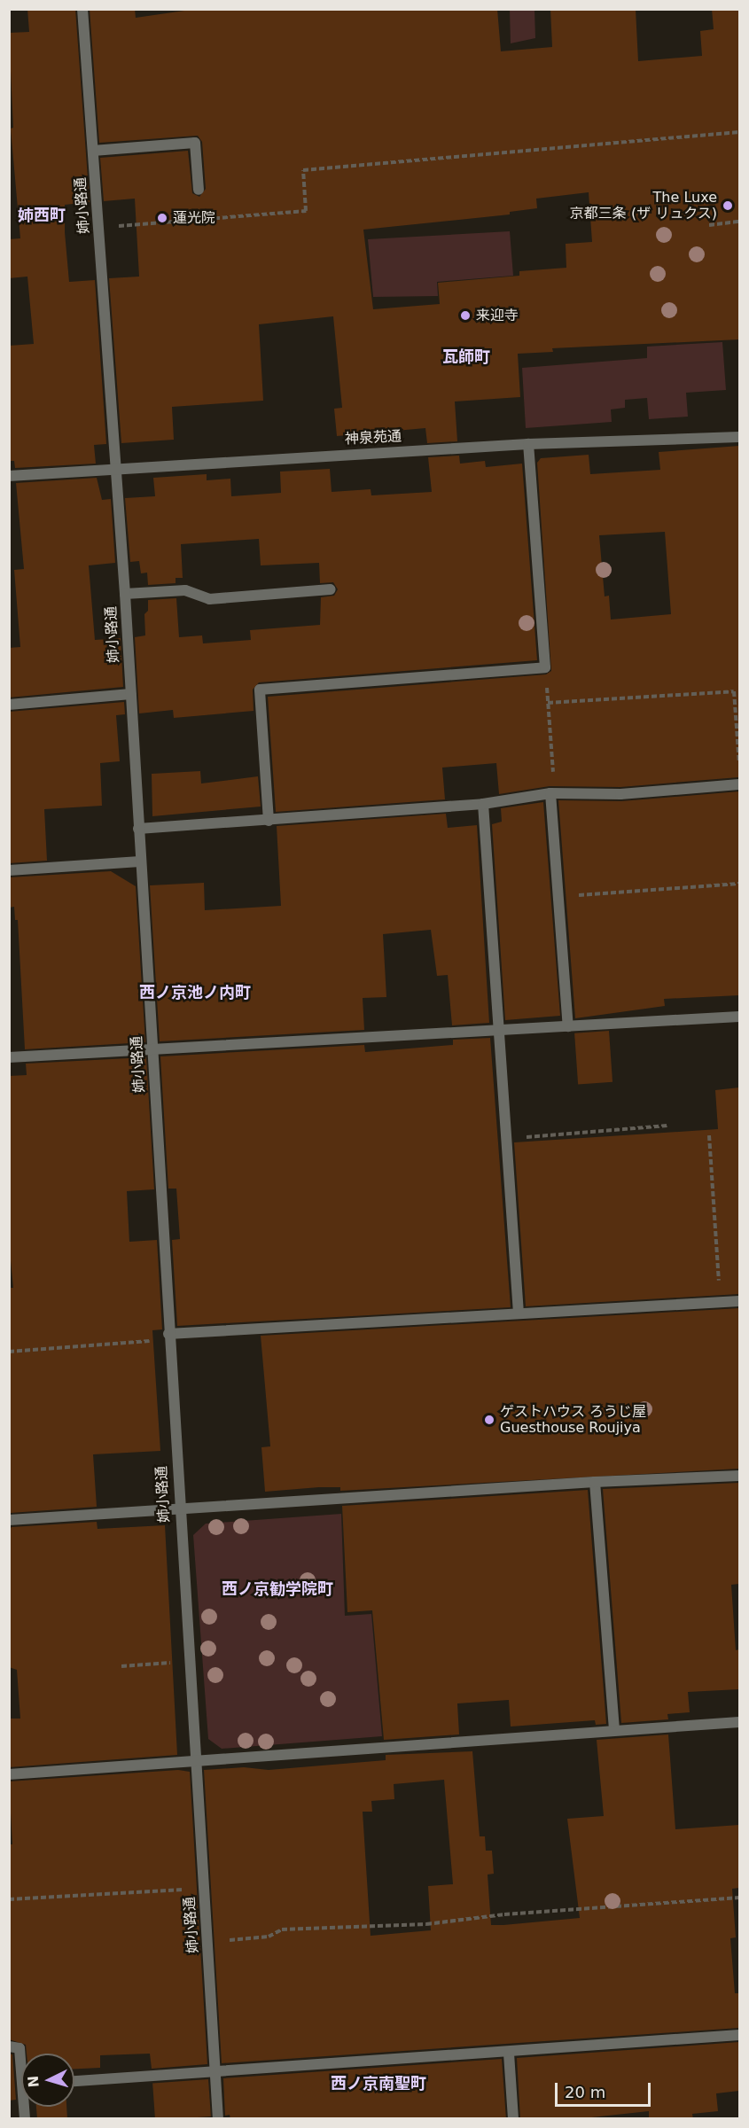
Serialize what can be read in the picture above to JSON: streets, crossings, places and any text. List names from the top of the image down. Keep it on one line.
{"streets":{"street":["姉小路通","神泉苑通"]},"crossings":[["姉小路通","神泉苑通"]],"districts":["姉西町","瓦師町","西ノ京池ノ内町","西ノ京勧学院町","西ノ京南聖町"],"places":["The Luxe 京都三条 (ザ リュクス)","蓮光院","来迎寺","ゲストハウス ろうじ屋 Guesthouse Roujiya"],"scale_bar":"20 m","north":"left"}
